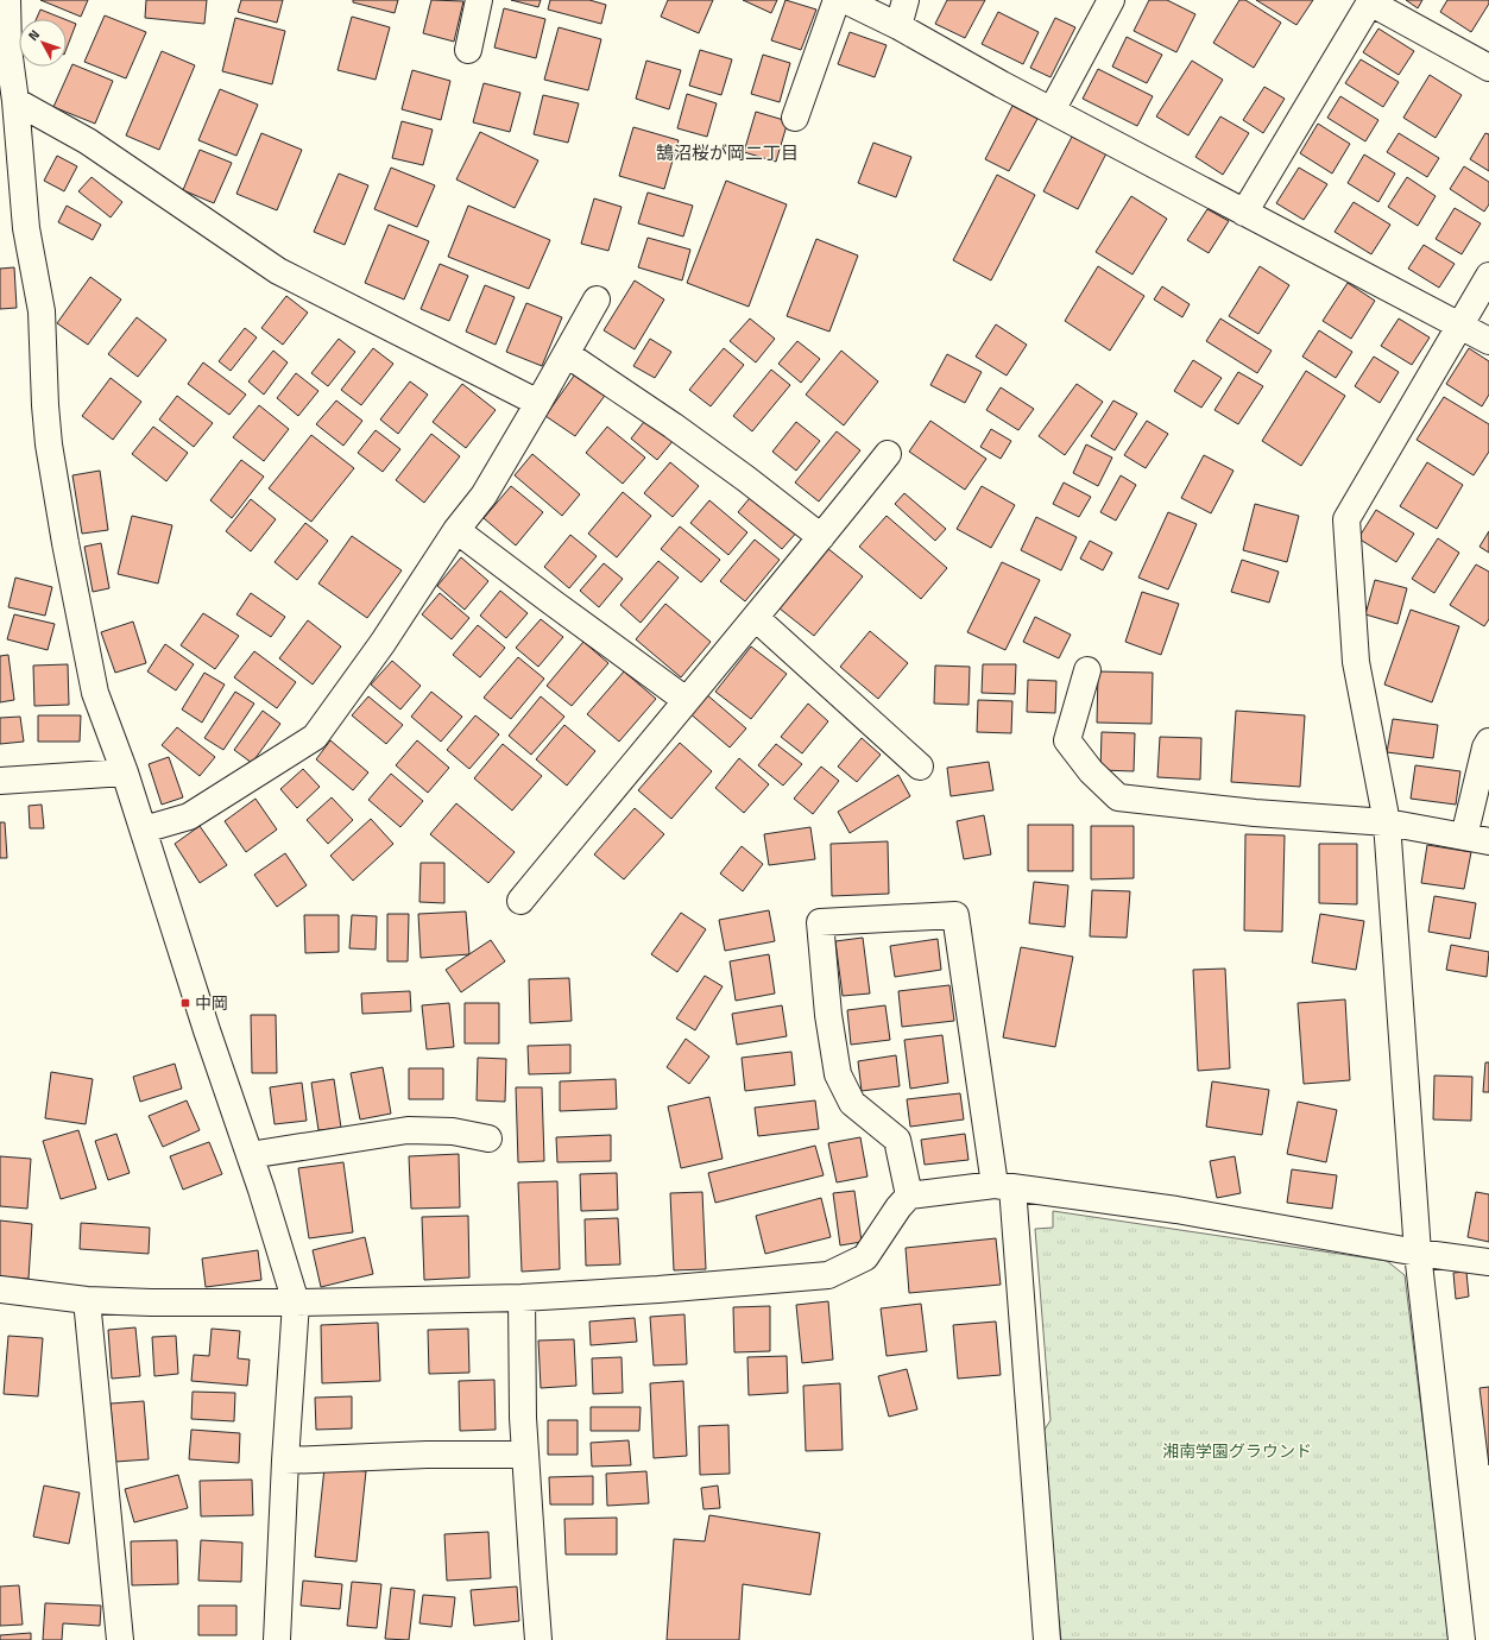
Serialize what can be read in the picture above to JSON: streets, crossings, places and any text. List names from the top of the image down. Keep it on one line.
{"districts":["鵠沼桜が岡二丁目"],"parks":["湘南学園グラウンド"],"places":{"transit":["中岡"]},"north":"top left"}
